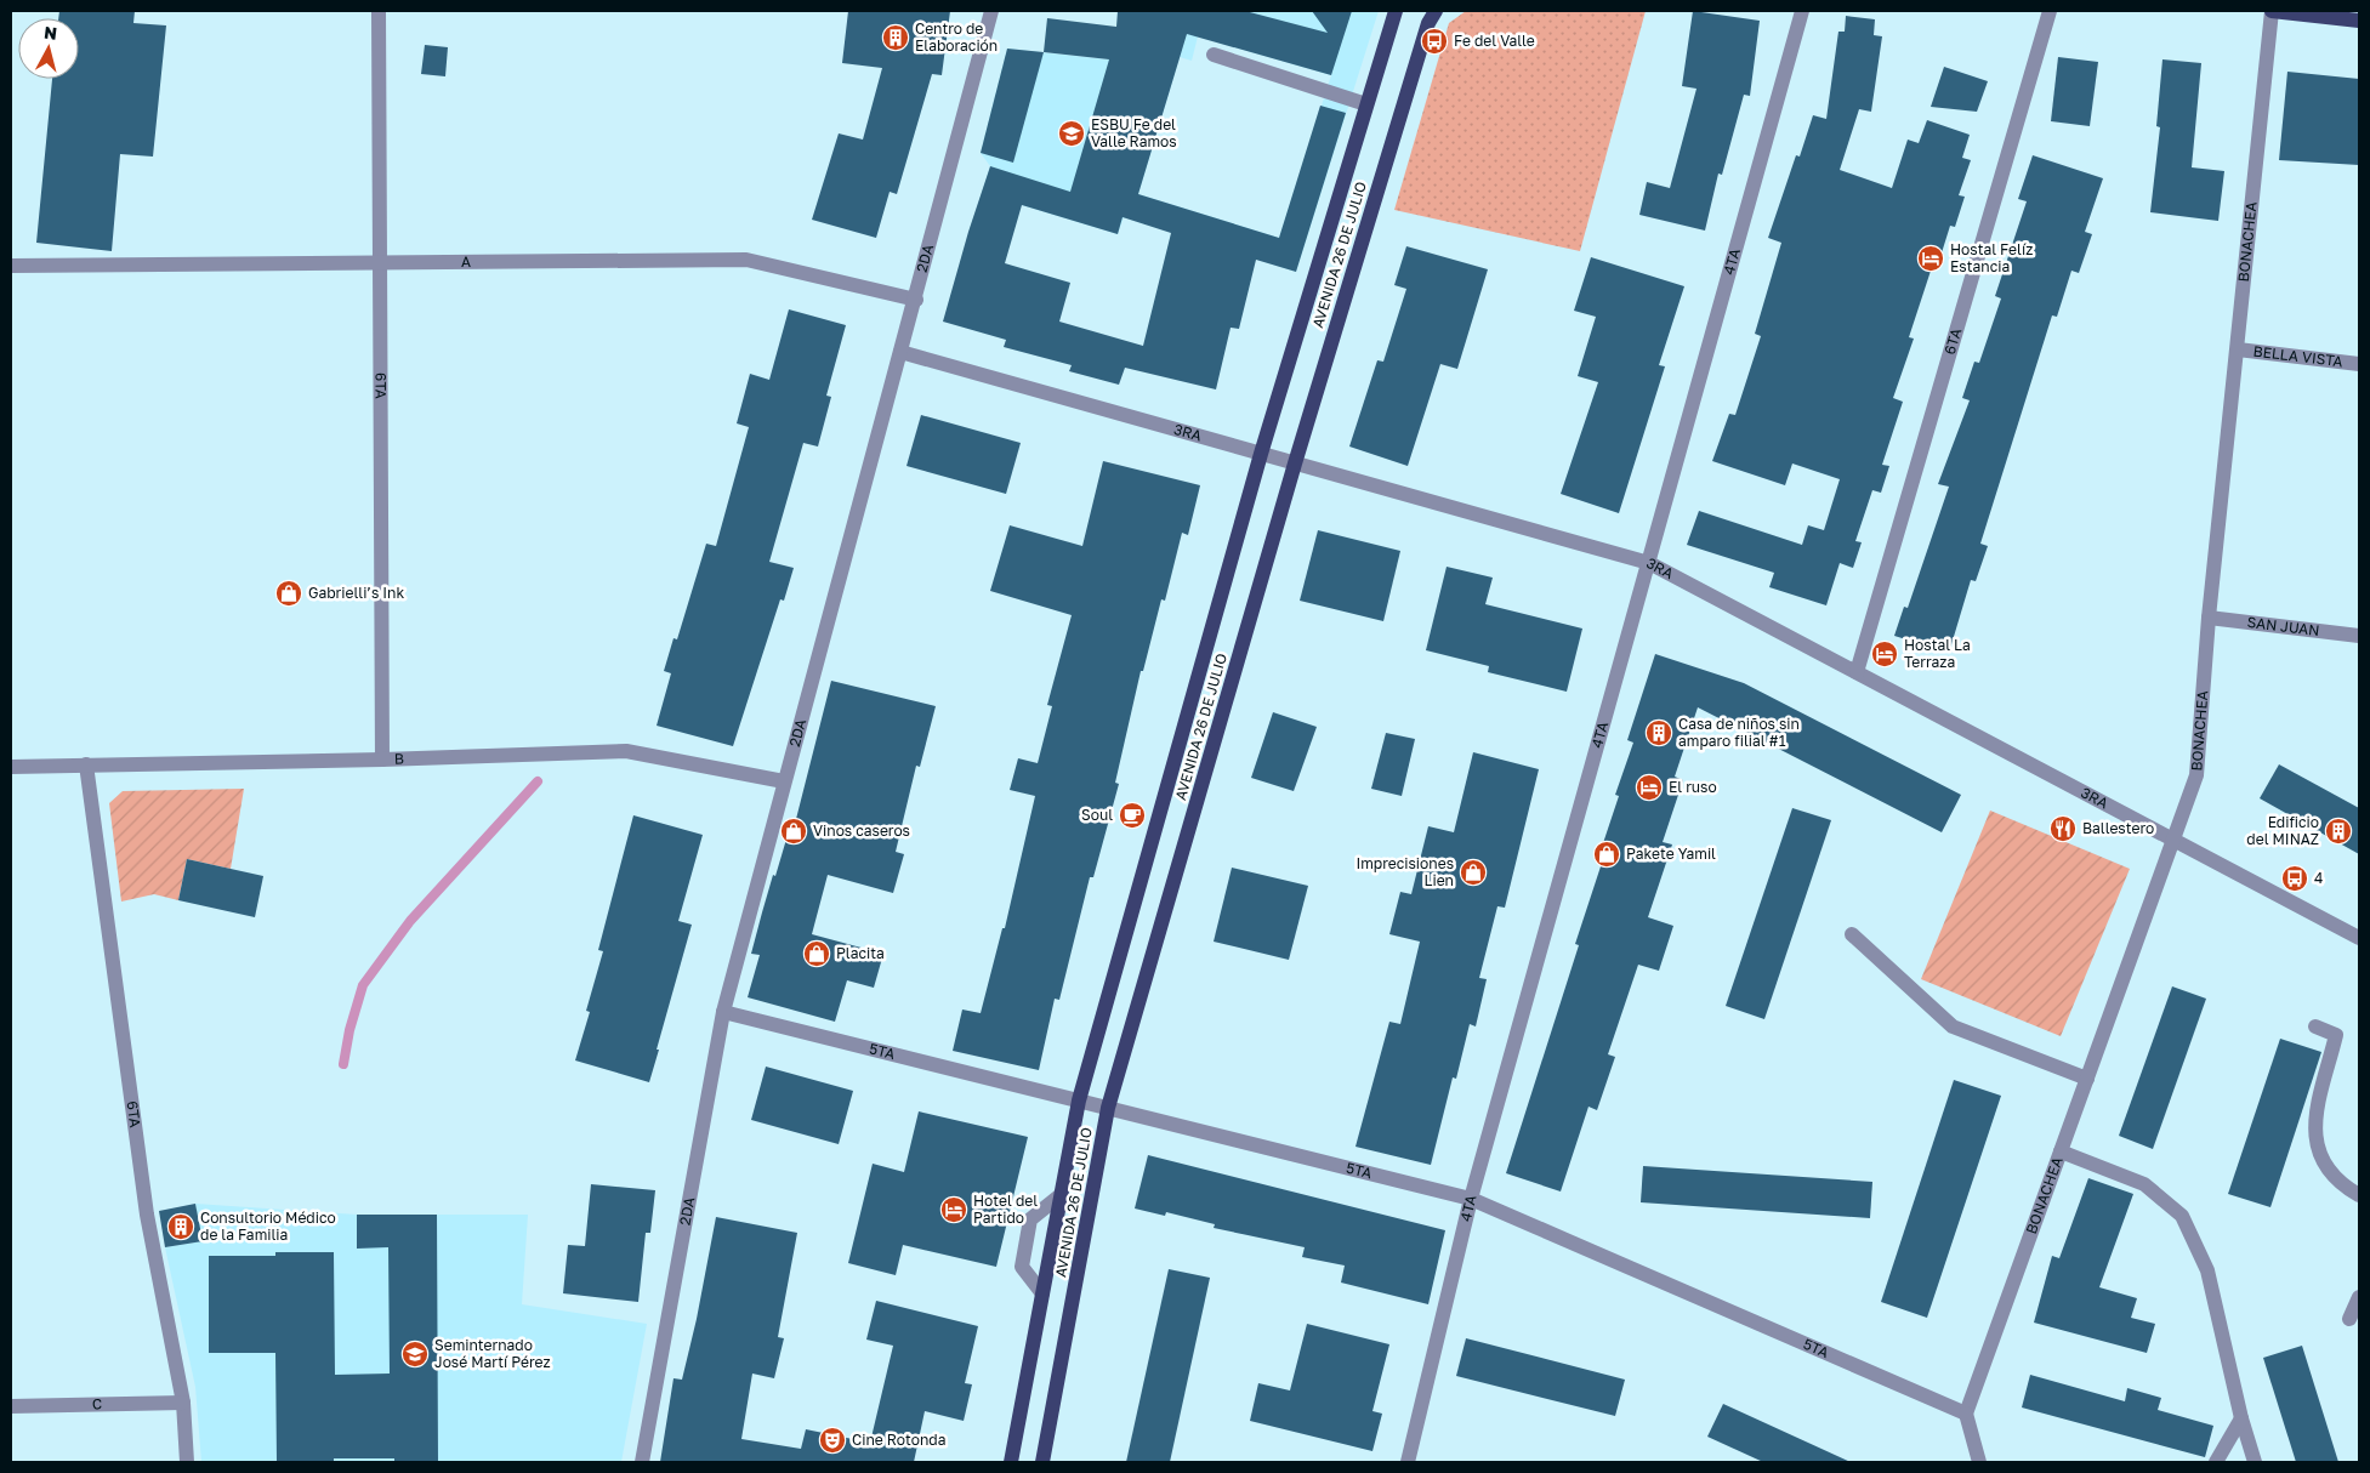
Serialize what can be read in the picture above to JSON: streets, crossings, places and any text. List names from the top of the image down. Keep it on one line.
{"streets":{"main road":["AVENIDA 26 DE JULIO"],"street":["BONACHEA","2DA","A","4TA","6TA","BELLA VISTA","3RA","SAN JUAN","B","5TA","C"]},"crossings":[["BONACHEA","BELLA VISTA"],["BONACHEA","3RA"],["BONACHEA","SAN JUAN"],["BONACHEA","5TA"],["AVENIDA 26 DE JULIO","3RA"],["AVENIDA 26 DE JULIO","5TA"],["2DA","A"],["2DA","3RA"],["2DA","B"],["2DA","5TA"],["A","6TA"],["4TA","3RA"],["4TA","5TA"],["6TA","3RA"],["6TA","B"],["6TA","C"]],"places":{"building":["Centro de Elaboración","Casa de niños sin amparo filial #1","Edificio del MINAZ","Consultorio Médico de la Familia"],"bus stop":["Fe del Valle","4"],"school or university":["ESBU Fe del Valle Ramos","Seminternado José Martí Pérez"],"hotel":["Hostal Felíz Estancia","Hostal La Terraza","El ruso","Hotel del Partido"],"shop":["Gabrielli’s Ink","Vinos caseros","Pakete Yamil","Imprecisiones Lien","Placita"],"cafe":["Soul"],"restaurant":["Ballestero"],"theatre":["Cine Rotonda"]},"north":"top"}
